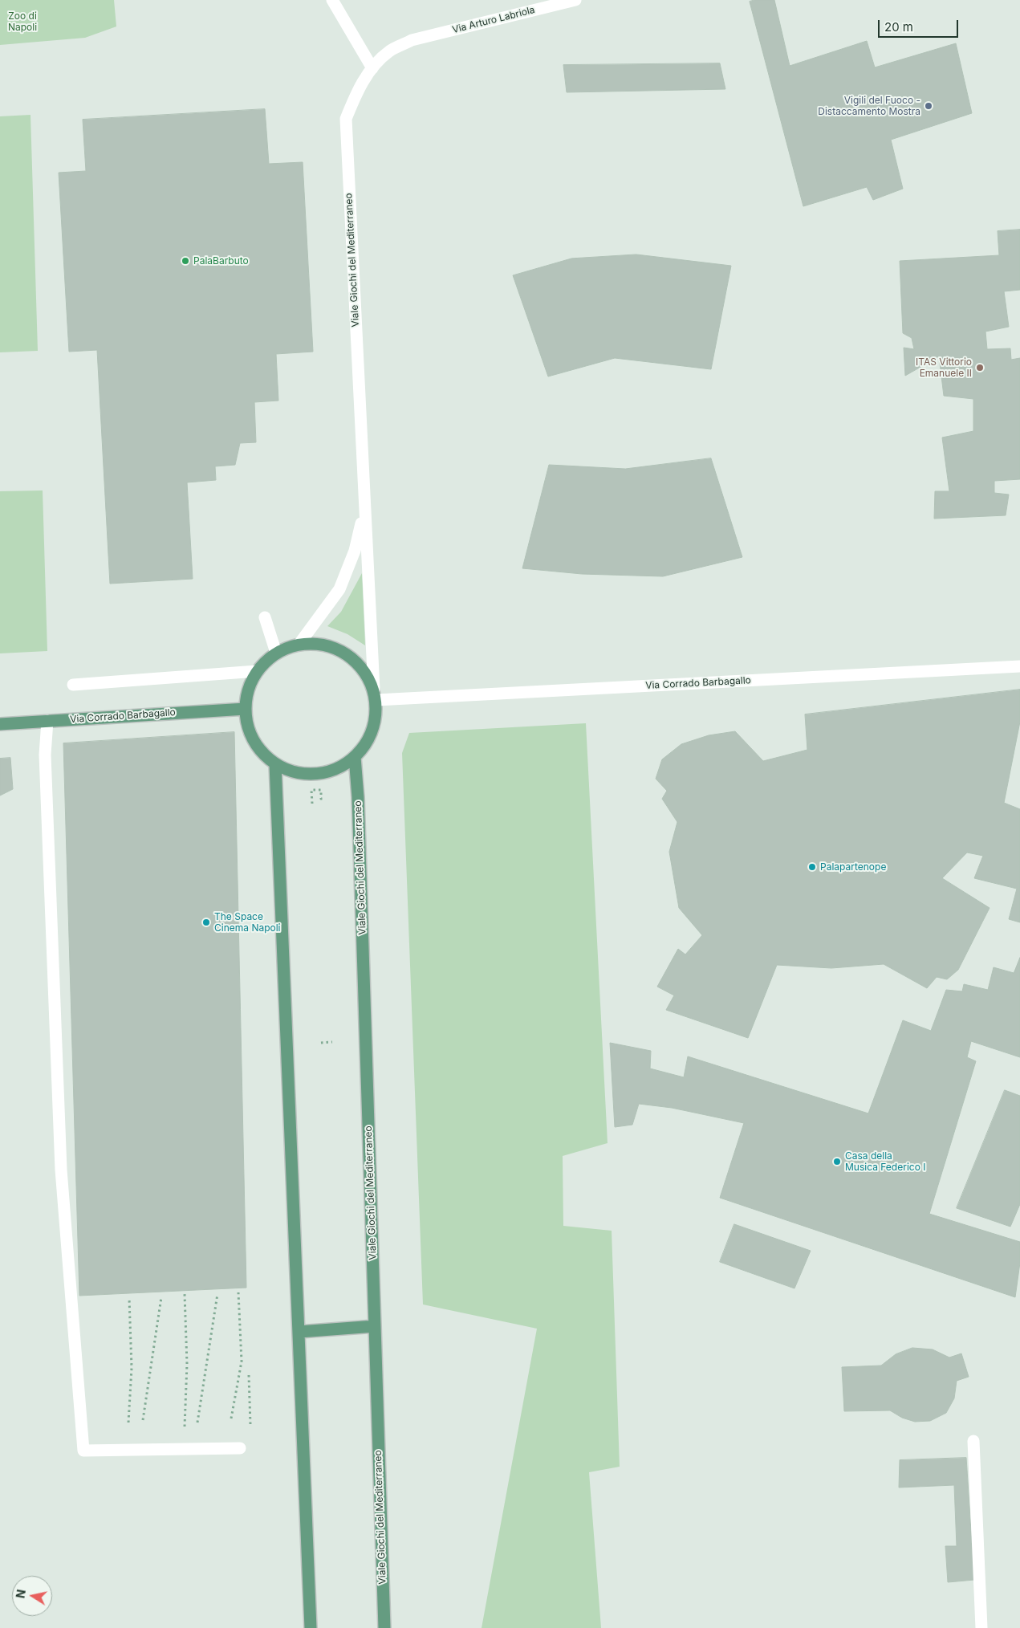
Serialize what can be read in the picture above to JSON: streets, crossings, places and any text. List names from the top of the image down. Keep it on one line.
{"streets":{"main road":["Viale Giochi del Mediterraneo","Via Corrado Barbagallo"],"street":["Via Arturo Labriola"]},"crossings":[["Via Arturo Labriola","Viale Giochi del Mediterraneo"],["Viale Giochi del Mediterraneo","Via Corrado Barbagallo"]],"parks":["Zoo di Napoli"],"places":["Vigili del Fuoco - Distaccamento Mostra","PalaBarbuto","ITAS Vittorio Emanuele II","Palapartenope","The Space Cinema Napoli","Casa della Musica Federico I"],"scale_bar":"20 m","north":"left"}
